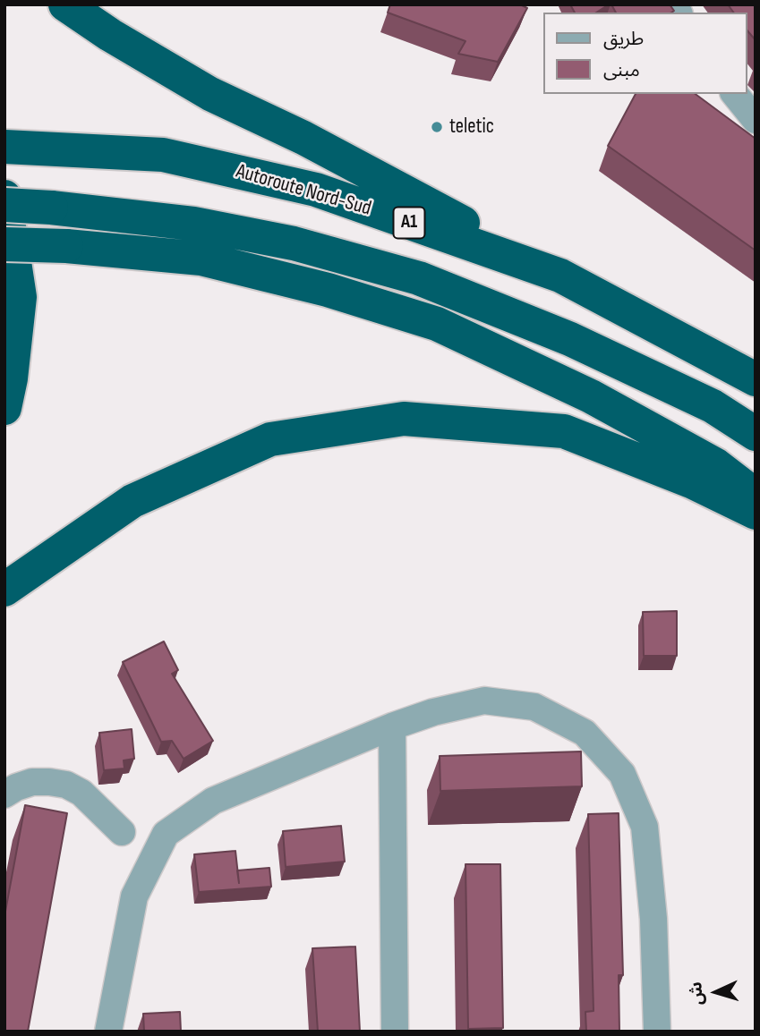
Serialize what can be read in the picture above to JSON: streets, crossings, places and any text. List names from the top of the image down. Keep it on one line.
{"streets":{"highway":["Autoroute Nord-Sud","A1"]},"places":["teletic"],"legend":["طريق","مبنى"],"north":"left"}
